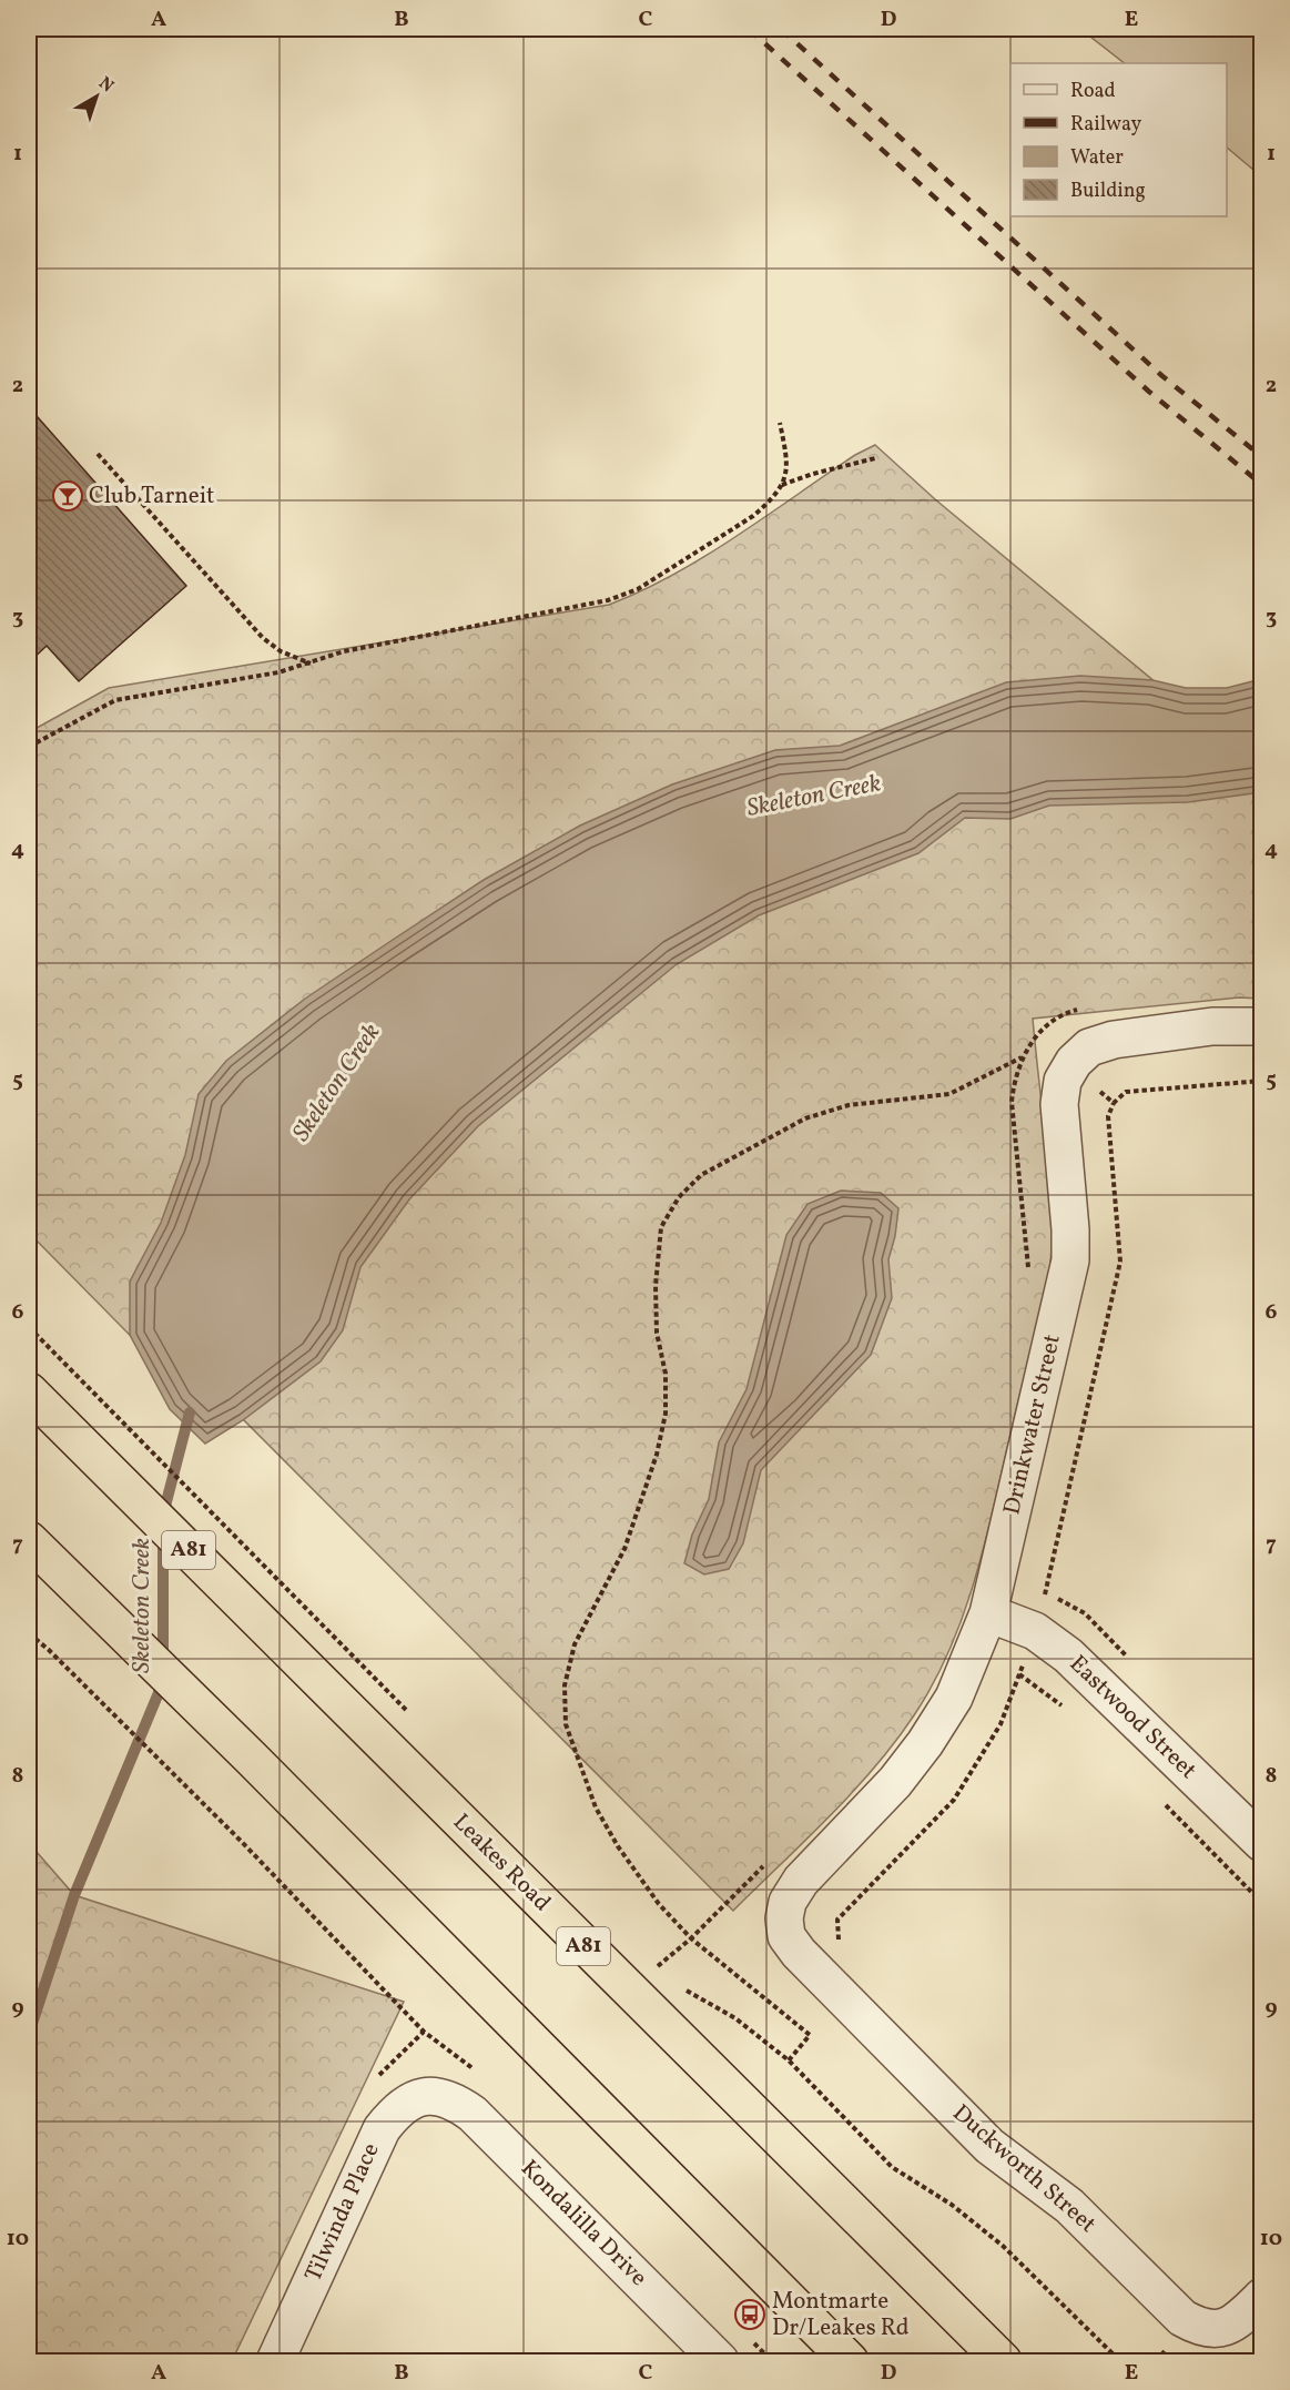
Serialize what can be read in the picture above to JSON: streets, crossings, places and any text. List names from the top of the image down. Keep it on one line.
{"streets":{"highway":["A81","Leakes Road"],"street":["Drinkwater Street","Eastwood Street","Duckworth Street","Tilwinda Place","Kondalilla Drive"]},"crossings":[["Drinkwater Street","Eastwood Street"],["Drinkwater Street","Duckworth Street"],["Tilwinda Place","Kondalilla Drive"]],"water":["Skeleton Creek"],"places":{"bar":["Club Tarneit"],"bus stop":["Montmarte Dr/Leakes Rd"]},"legend":["Road","Railway","Water","Building"],"north":"top right","grid":{"columns":["A","B","C","D","E"],"rows":["1","2","3","4","5","6","7","8","9","10"]}}
